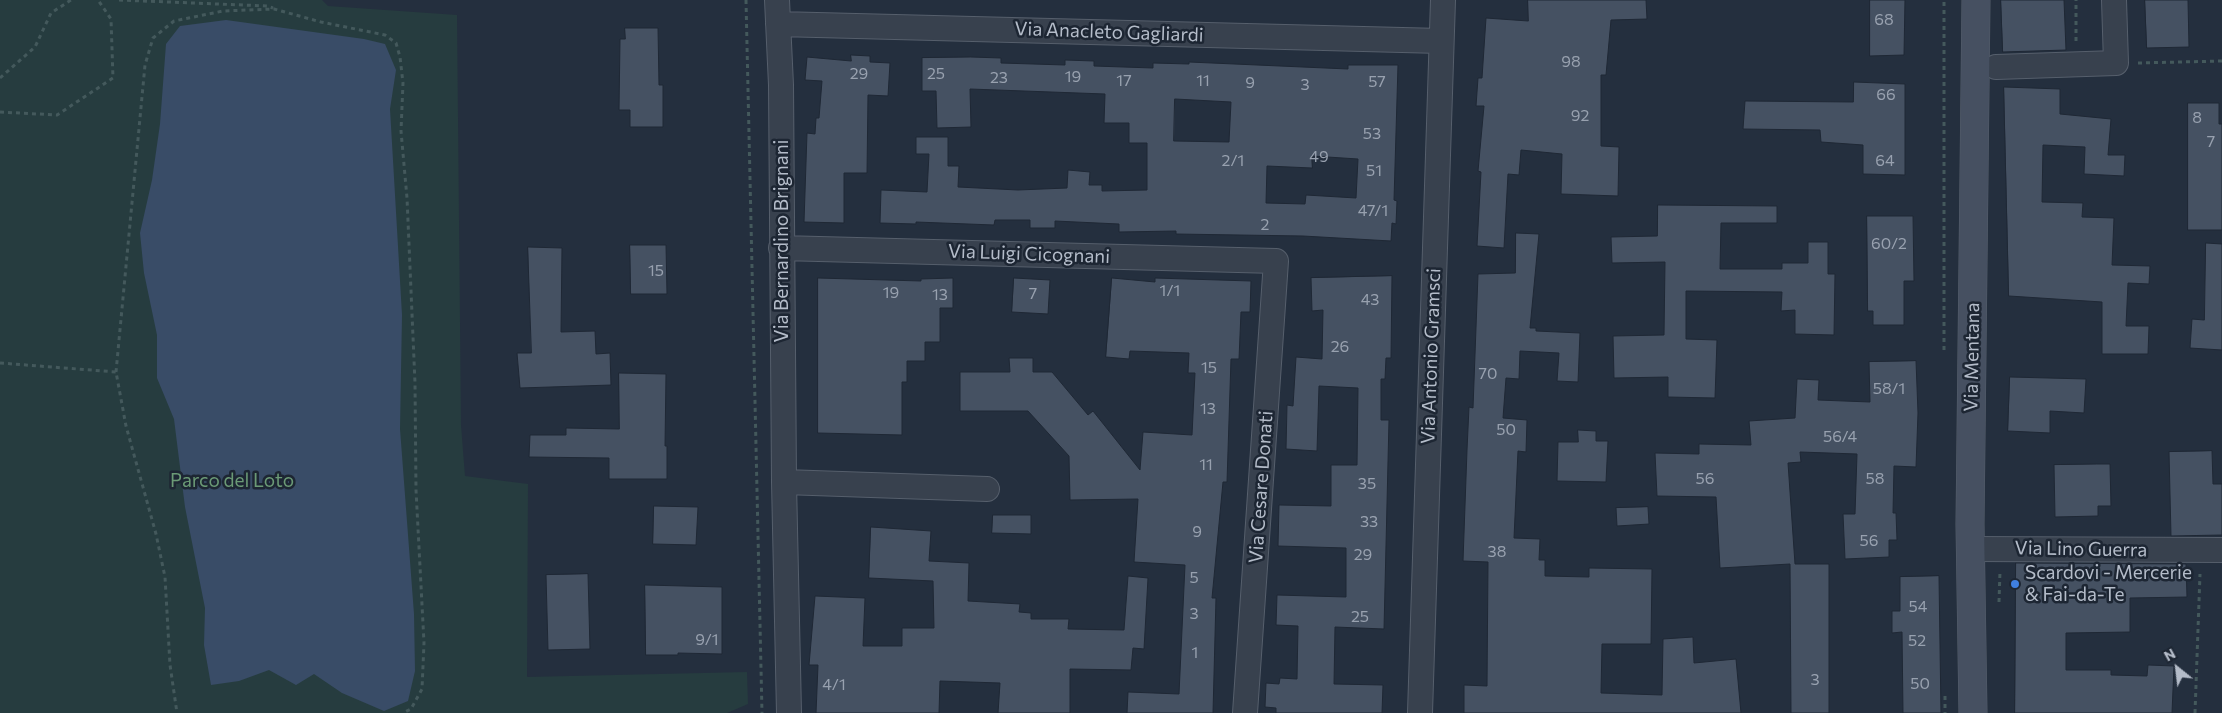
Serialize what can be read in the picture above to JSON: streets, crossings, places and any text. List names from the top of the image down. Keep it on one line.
{"streets":{"main road":["Via Mentana"],"street":["Via Anacleto Gagliardi","Via Bernardino Brignani","Via Luigi Cicognani","Via Antonio Gramsci","Via Cesare Donati","Via Lino Guerra"]},"crossings":[["Via Anacleto Gagliardi","Via Bernardino Brignani"],["Via Anacleto Gagliardi","Via Antonio Gramsci"],["Via Bernardino Brignani","Via Luigi Cicognani"],["Via Luigi Cicognani","Via Cesare Donati"],["Via Mentana","Via Lino Guerra"]],"parks":["Parco del Loto"],"places":["Scardovi - Mercerie & Fai-da-Te"],"house_numbers":["68","98","29","25","19","23","17","11","57","9","3","66","92","8","53","7","49","2/1","64","51","47/1","2","60/2","15","1/1","19","7","13","43","26","15","70","58/1","13","50","56/4","11","56","58","35","33","9","56","38","29","5","54","3","25","9/1","52","1","3","50","4/1"],"north":"top left"}
